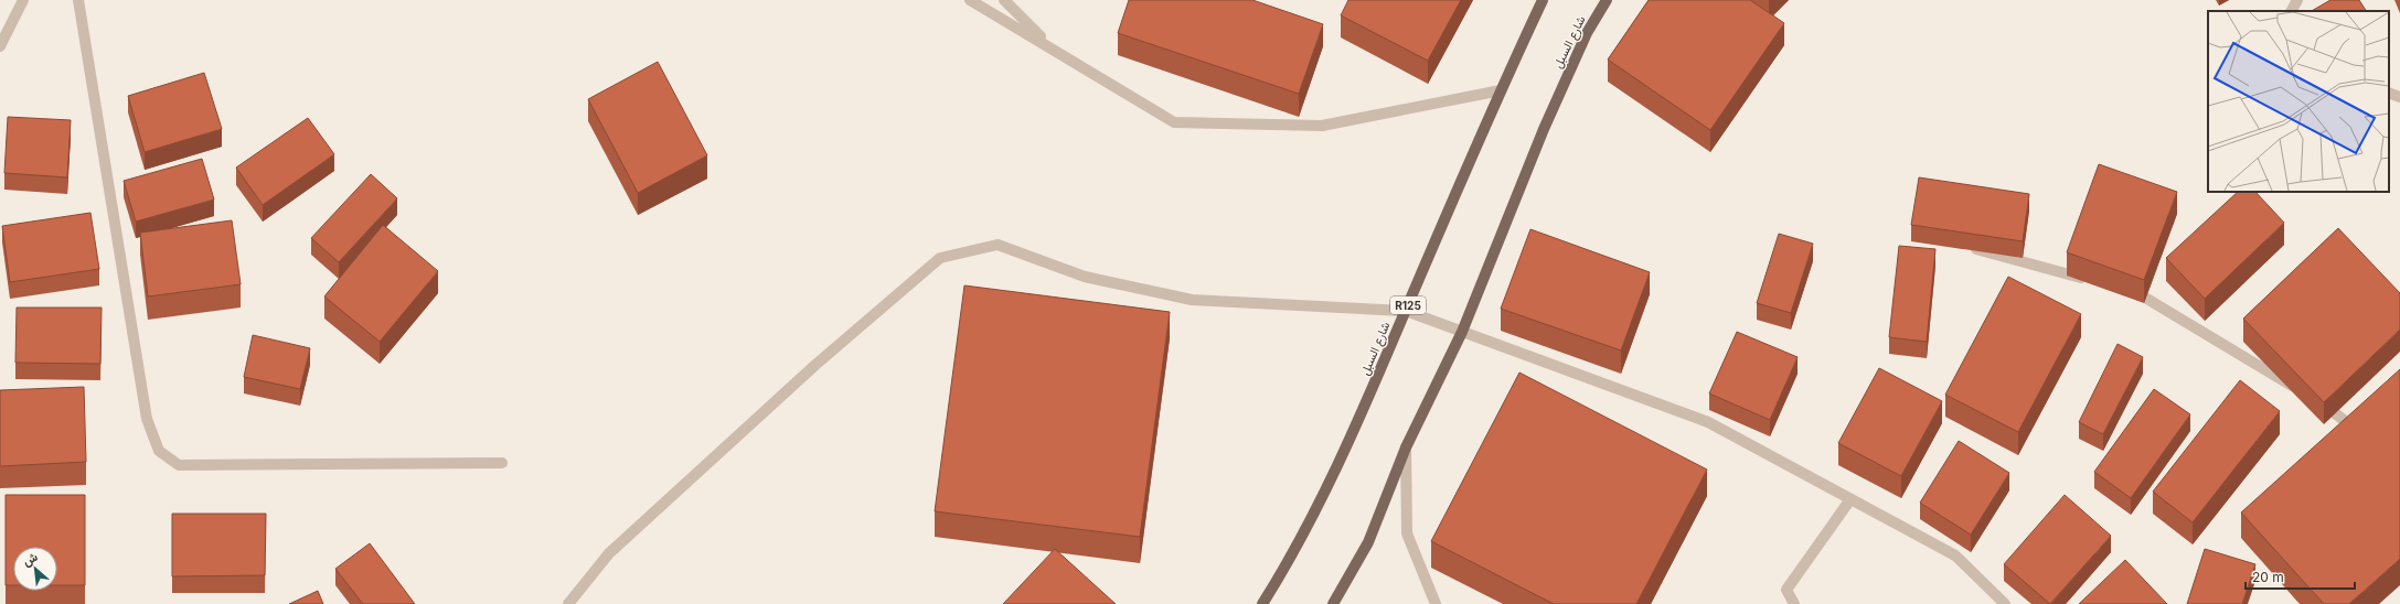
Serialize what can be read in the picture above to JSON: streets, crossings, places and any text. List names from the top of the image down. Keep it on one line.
{"streets":{"main road":["شارع السبل","R125"]},"scale_bar":"20 m","north":"top left"}
